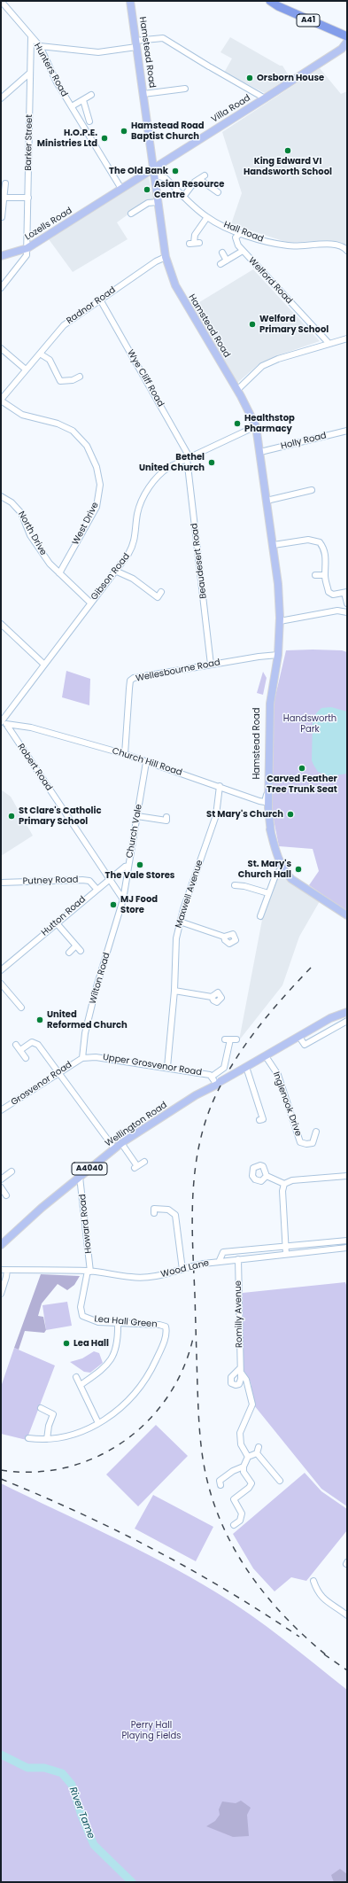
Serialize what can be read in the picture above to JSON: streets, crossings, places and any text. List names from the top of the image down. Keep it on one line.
{"streets":{"highway":["A41"],"main road":["Hamstead Road","Villa Road","Lozells Road","Wellington Road","A4040"],"street":["Hunters Road","Barker Street","Hall Road","Welford Road","Radnor Road","Wye Cliff Road","Holly Road","West Drive","North Drive","Beaudesert Road","Gibson Road","Wellesbourne Road","Church Hill Road","Robert Road","Church Vale","Putney Road","Maxwell Avenue","Hutton Road","Wilton Road","Upper Grosvenor Road","Grosvenor Road","Inglenook Drive","Howard Road","Wood Lane","Romilly Avenue","Lea Hall Green"]},"crossings":[["Hamstead Road","Villa Road"],["Hamstead Road","Hall Road"],["Hamstead Road","Radnor Road"],["Hamstead Road","Holly Road"],["Hamstead Road","Gibson Road"],["Hamstead Road","Wellesbourne Road"],["Hamstead Road","Church Hill Road"],["Hunters Road","Villa Road"],["Hunters Road","Barker Street"],["Villa Road","Lozells Road"],["Barker Street","Lozells Road"],["Hall Road","Welford Road"],["Radnor Road","Wye Cliff Road"],["Radnor Road","West Drive"],["Wye Cliff Road","Beaudesert Road"],["Wye Cliff Road","Gibson Road"],["West Drive","North Drive"],["North Drive","Gibson Road"],["Beaudesert Road","Gibson Road"],["Beaudesert Road","Wellesbourne Road"],["Gibson Road","Church Hill Road"],["Gibson Road","Robert Road"],["Wellesbourne Road","Church Hill Road"],["Church Hill Road","Robert Road"],["Church Hill Road","Church Vale"],["Church Hill Road","Maxwell Avenue"],["Robert Road","Church Vale"],["Robert Road","Hutton Road"],["Robert Road","Wilton Road"],["Church Vale","Hutton Road"],["Church Vale","Wilton Road"],["Putney Road","Hutton Road"],["Maxwell Avenue","Upper Grosvenor Road"],["Wilton Road","Upper Grosvenor Road"],["Wilton Road","Grosvenor Road"],["Upper Grosvenor Road","Grosvenor Road"],["Upper Grosvenor Road","Wellington Road"],["Inglenook Drive","Wellington Road"],["Wellington Road","Howard Road"],["Howard Road","Wood Lane"],["Howard Road","Lea Hall Green"],["Wood Lane","Romilly Avenue"],["Wood Lane","Lea Hall Green"]],"water":["River Tame"],"parks":["Handsworth Park","Perry Hall Playing Fields"],"places":["Orsborn House","Hamstead Road Baptist Church","H.O.P.E. Ministries Ltd","King Edward VI Handsworth School","The Old Bank","Asian Resource Centre","Welford Primary School","Healthstop Pharmacy","Bethel United Church","Carved Feather Tree Trunk Seat","St Mary's Church","St Clare's Catholic Primary School","The Vale Stores","St. Mary's Church Hall","MJ Food Store","United Reformed Church","Lea Hall"]}
